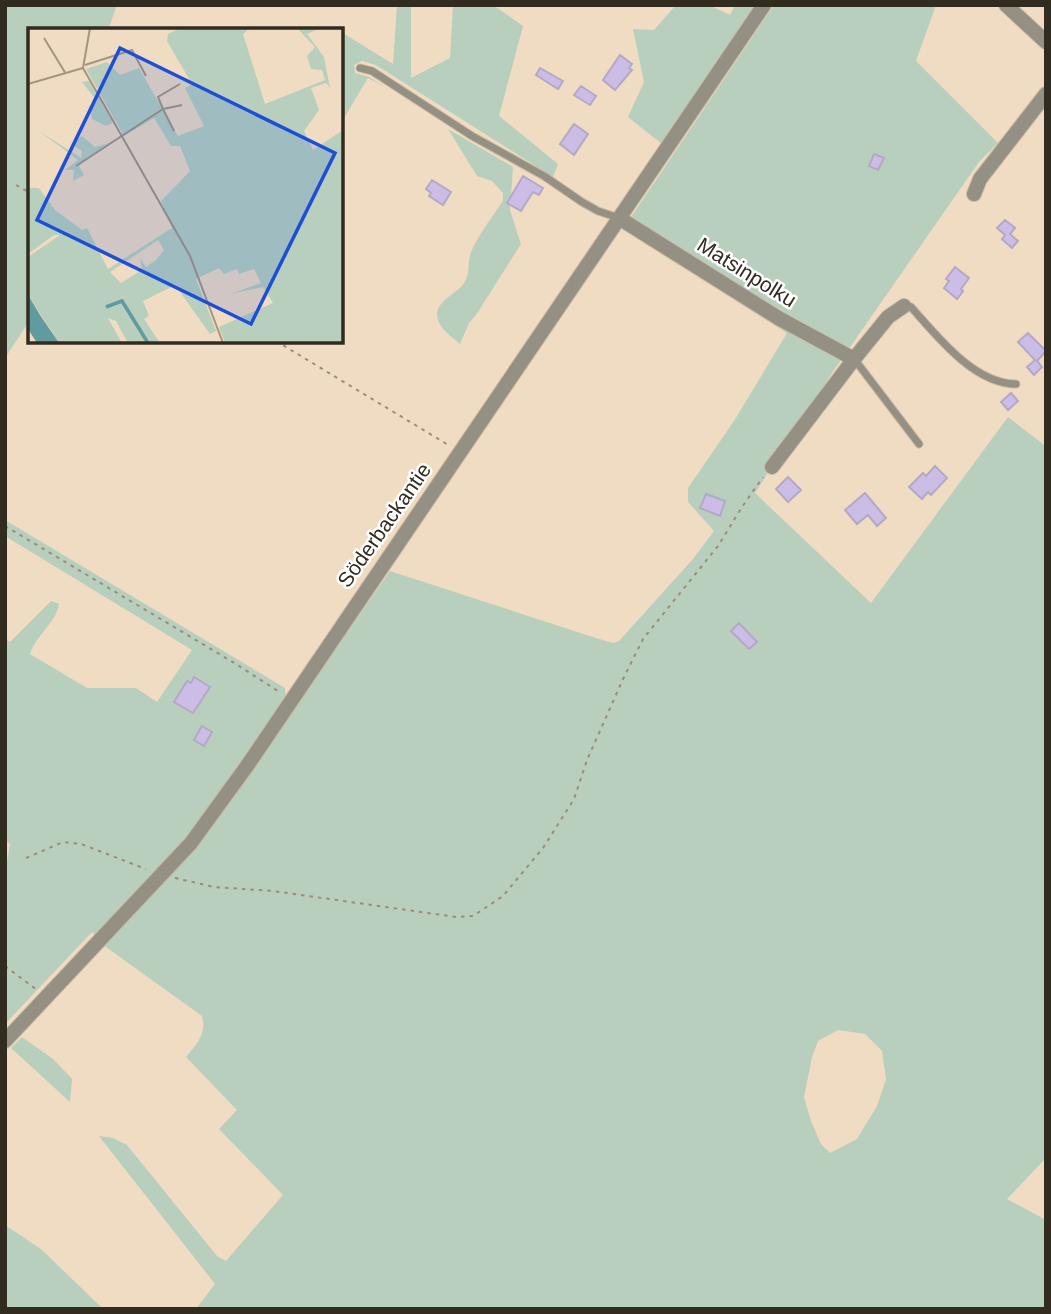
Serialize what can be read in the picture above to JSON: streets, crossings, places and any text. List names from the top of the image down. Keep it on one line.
{"streets":{"street":["Matsinpolku","Söderbackantie"]},"crossings":[["Matsinpolku","Söderbackantie"]]}
